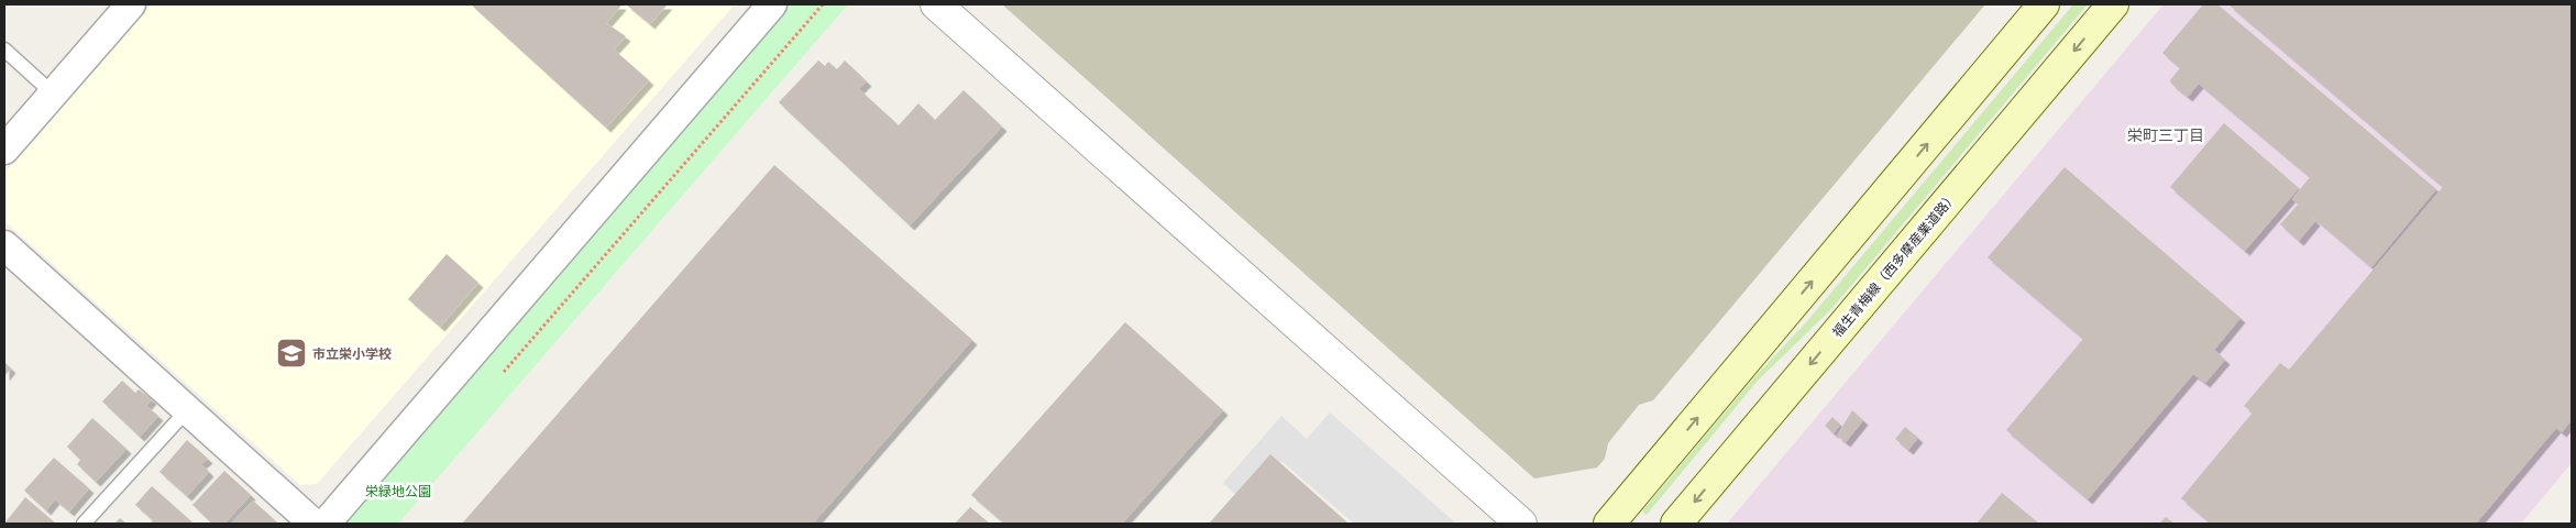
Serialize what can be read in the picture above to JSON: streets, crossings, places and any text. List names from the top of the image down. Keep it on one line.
{"streets":{"main road":["福生青梅線（西多摩産業道路）"]},"districts":["栄町三丁目"],"parks":["栄緑地公園"],"places":{"school or university":["市立栄小学校"]}}
